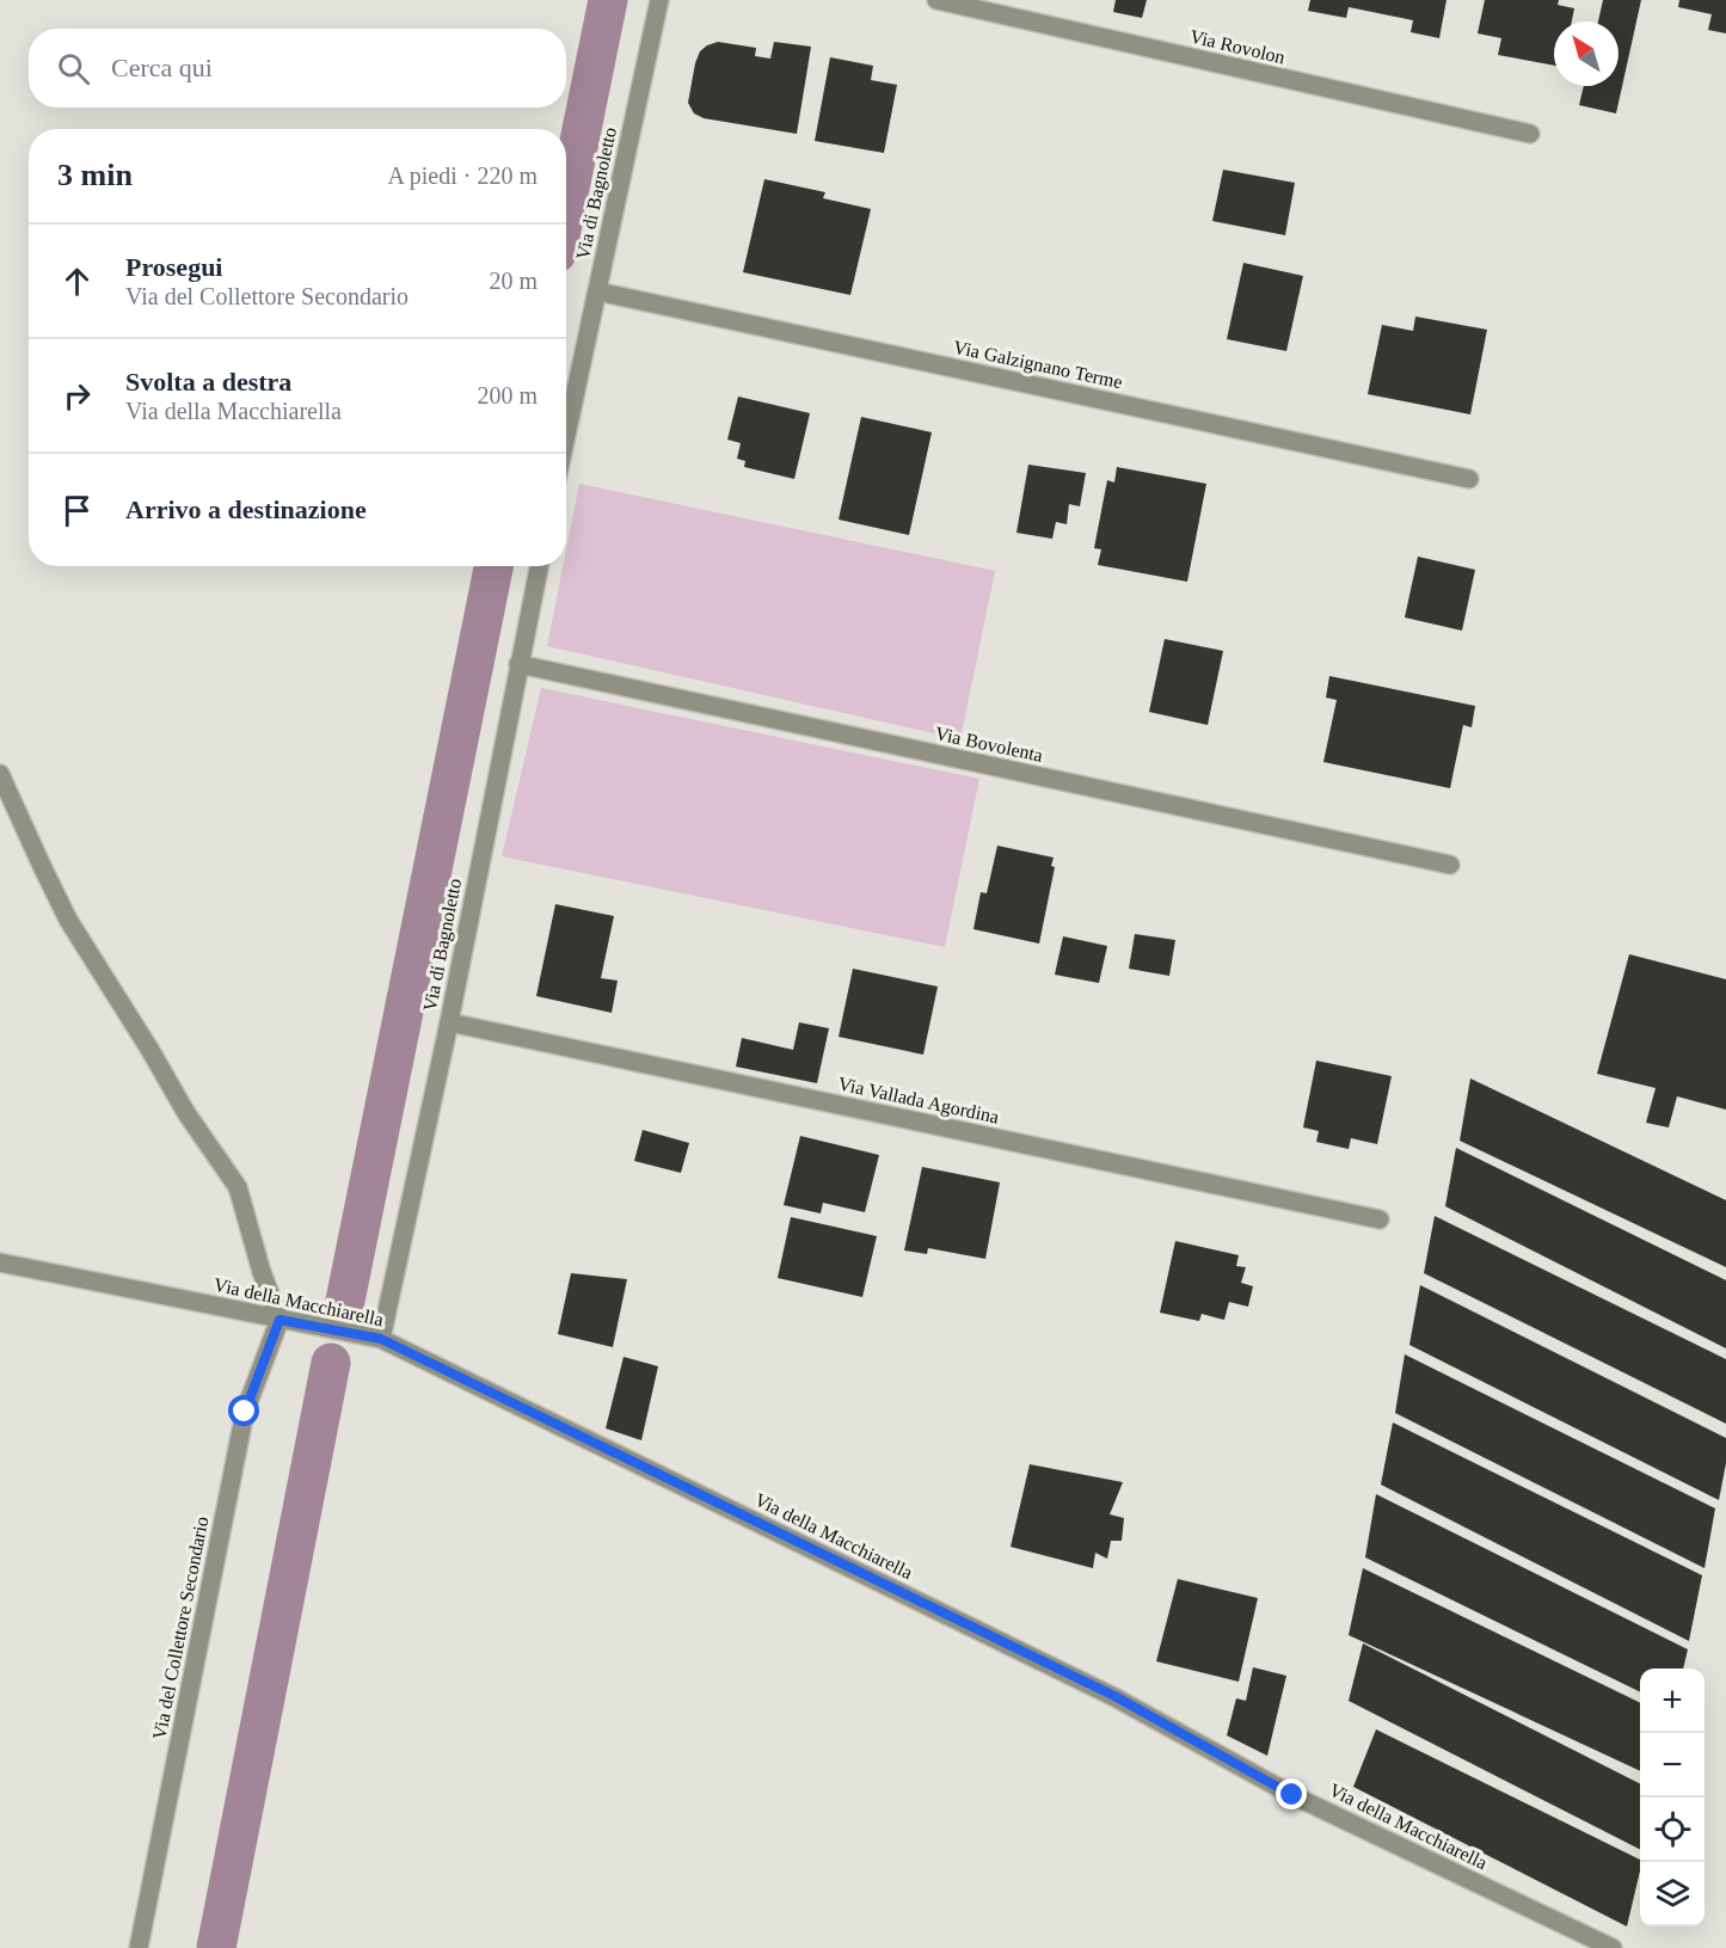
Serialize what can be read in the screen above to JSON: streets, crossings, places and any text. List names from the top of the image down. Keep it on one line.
{"streets":{"street":["Via Rovolon","Via di Bagnoletto","Via Galzignano Terme","Via Bovolenta","Via Vallada Agordina","Via della Macchiarella","Via del Collettore Secondario"]},"crossings":[["Via di Bagnoletto","Via Galzignano Terme"],["Via di Bagnoletto","Via Bovolenta"],["Via di Bagnoletto","Via Vallada Agordina"],["Via di Bagnoletto","Via della Macchiarella"],["Via della Macchiarella","Via del Collettore Secondario"]],"north":"top left","page":{"search":"Cerca qui","heading":["3 min","A piedi · 220 m"],"list":[["Prosegui","Via del Collettore Secondario","20 m"],["Svolta a destra","Via della Macchiarella","200 m"],"Arrivo a destinazione"],"map_buttons":["+","−"]}}
